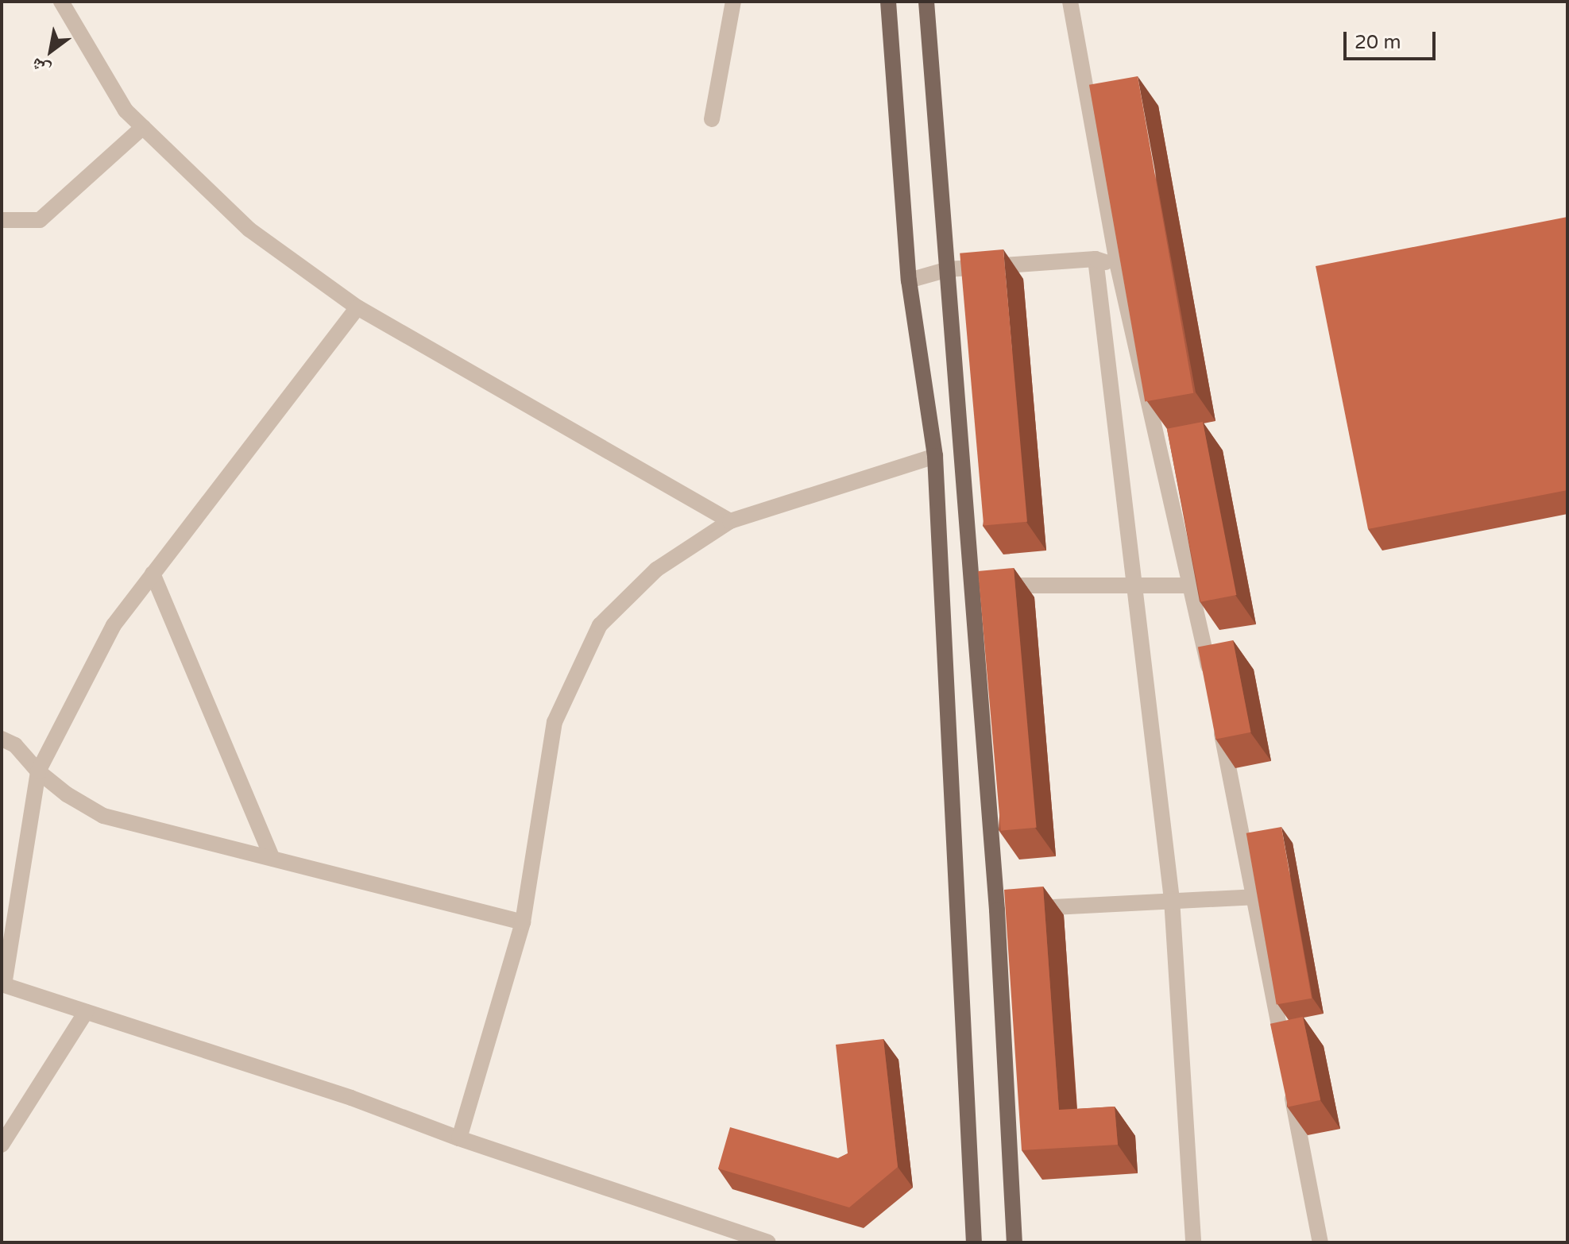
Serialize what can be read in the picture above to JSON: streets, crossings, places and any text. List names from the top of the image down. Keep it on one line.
{"scale_bar":"20 m","north":"bottom left"}
